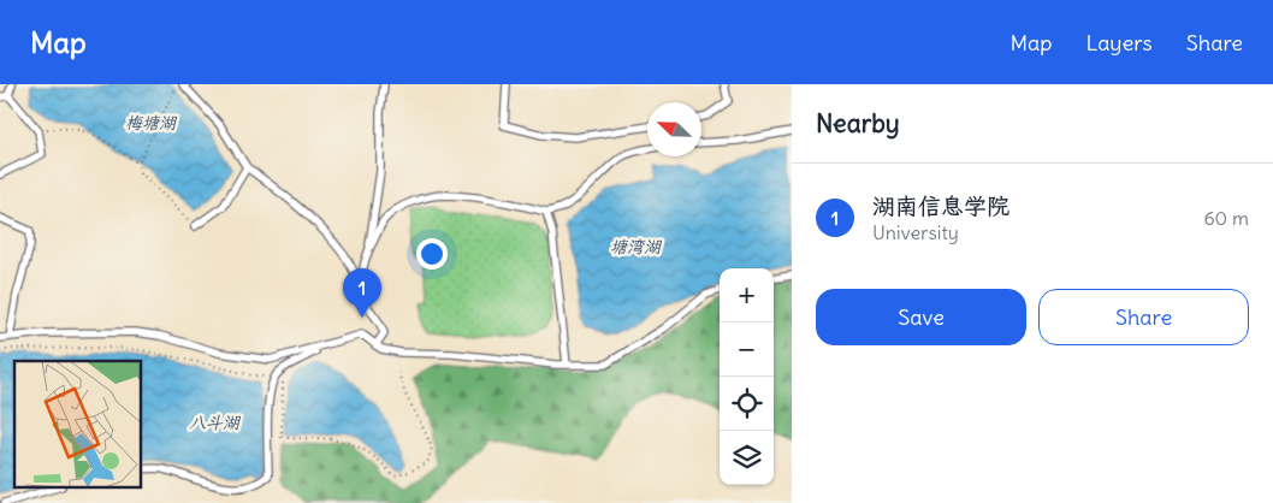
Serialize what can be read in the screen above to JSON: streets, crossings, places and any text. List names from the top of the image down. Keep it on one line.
{"water":["梅塘湖","塘湾湖","八斗湖"],"north":"top left","page":{"header":"Map","nav":["Map","Layers","Share"],"heading":"Nearby","list":[{"mark":"1","name":"湖南信息学院","note":"University","value":"60 m"}],"map_buttons":["+","−"],"pins":"1","buttons":["Save","Share"]}}
